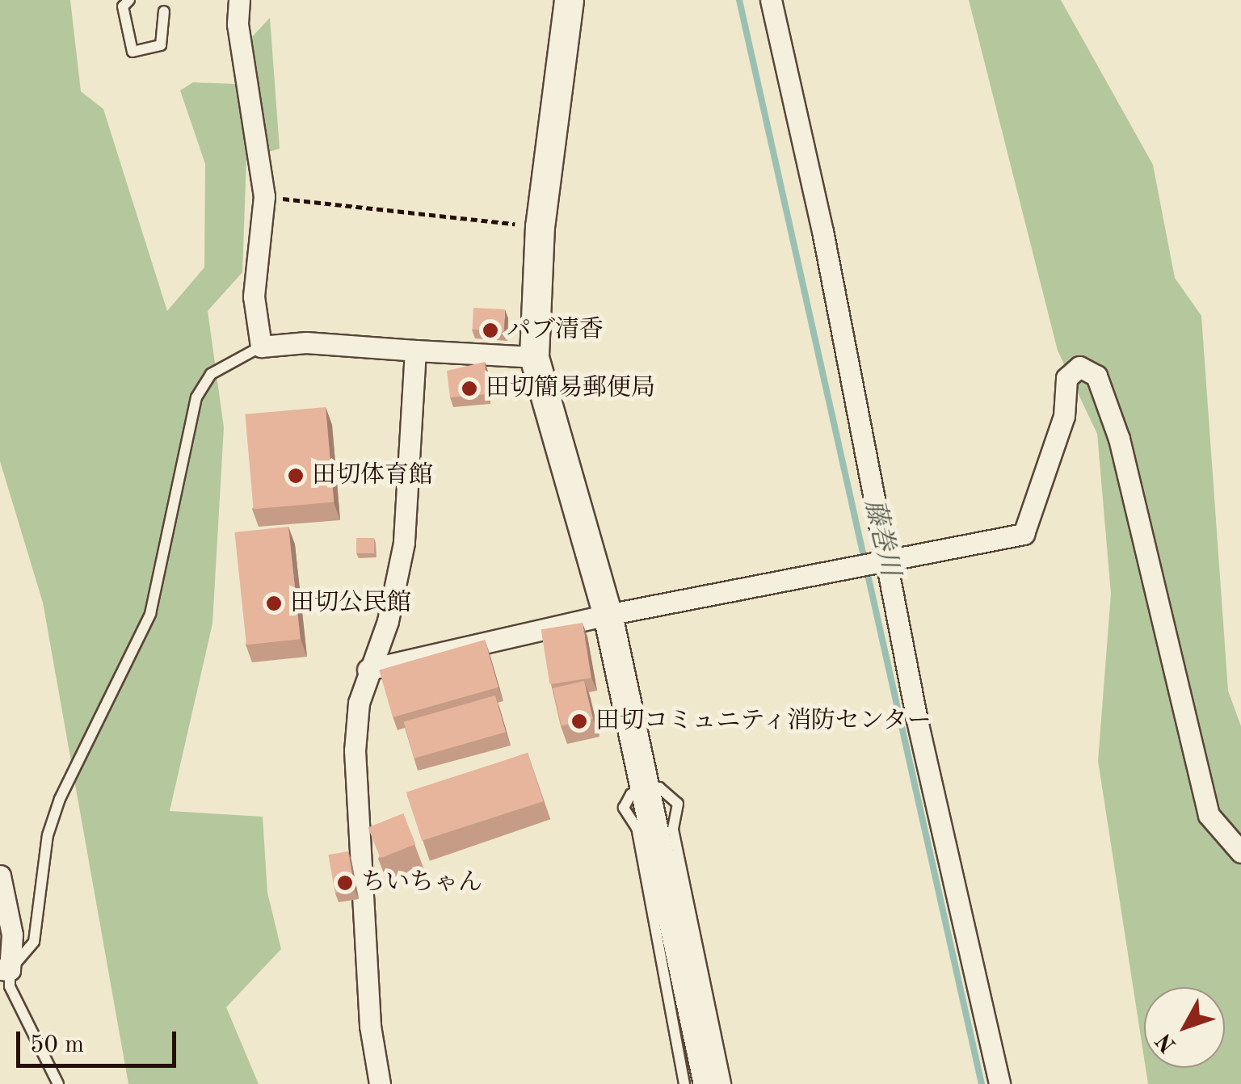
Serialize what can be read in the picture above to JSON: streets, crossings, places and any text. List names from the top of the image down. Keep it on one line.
{"water":["藤巻川"],"places":["パブ清香","田切簡易郵便局","田切体育館","田切公民館","田切コミュニティ消防センター","ちいちゃん"],"scale_bar":"50 m","north":"bottom left"}
